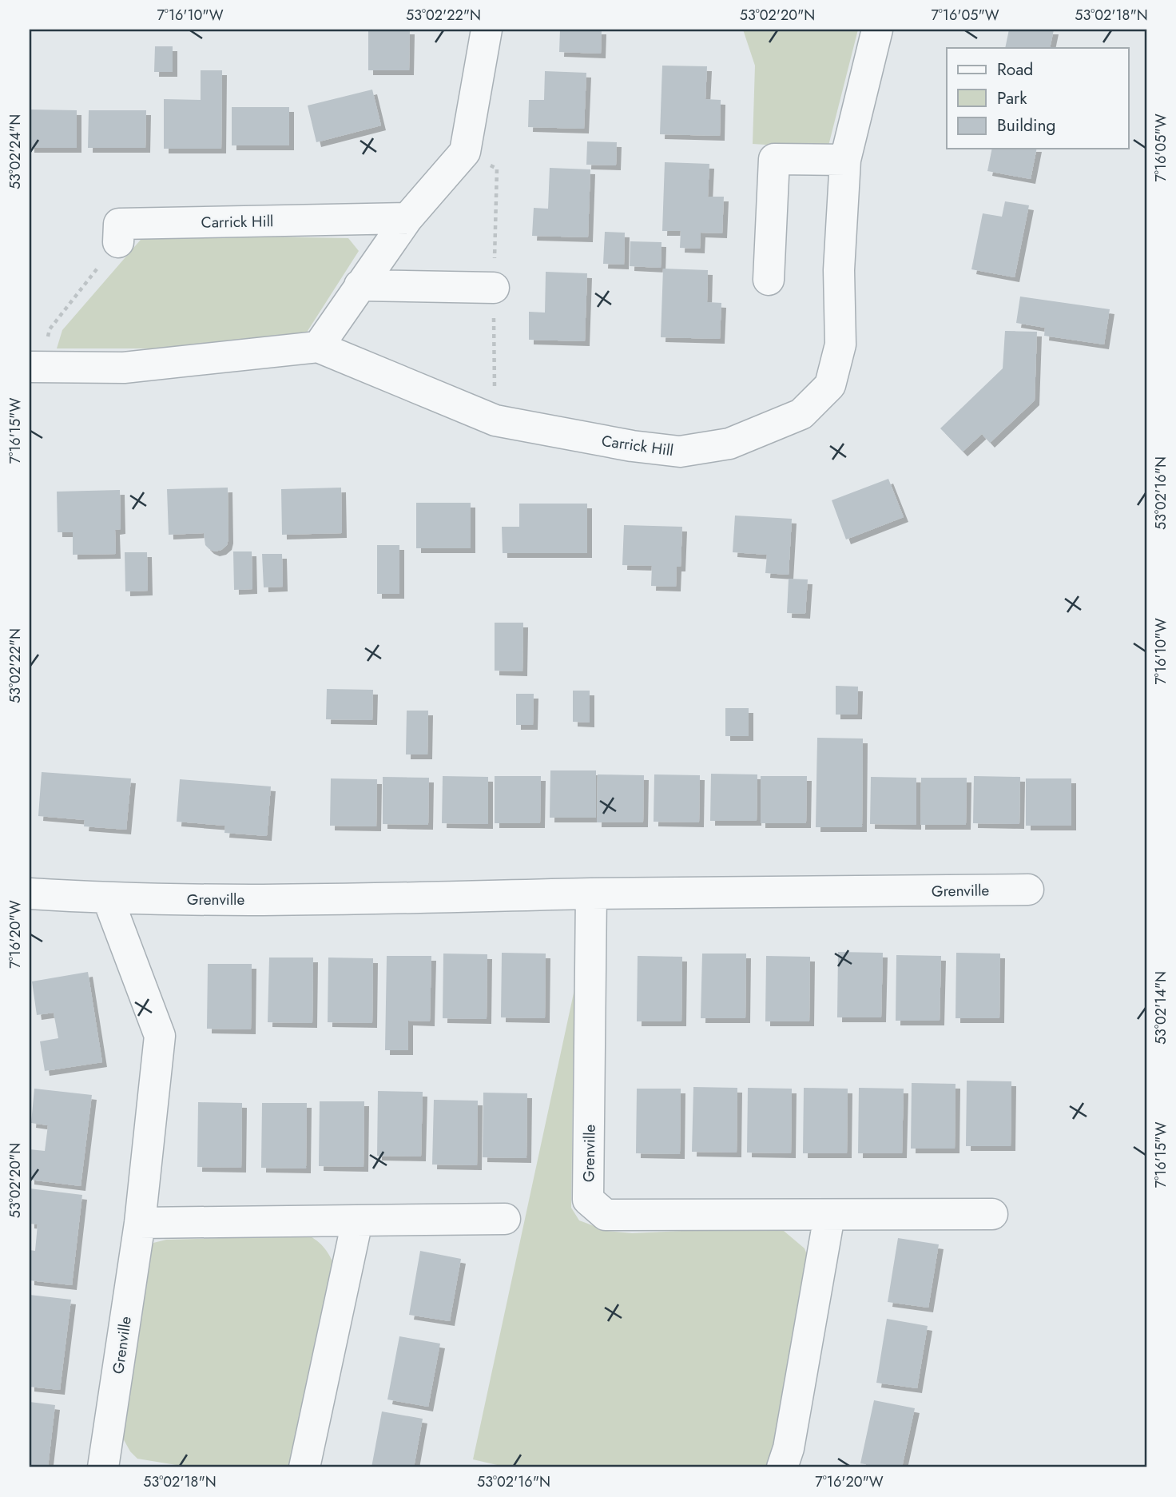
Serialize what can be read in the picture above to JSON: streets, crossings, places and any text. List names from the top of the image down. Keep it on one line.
{"streets":{"street":["Carrick Hill","Grenville"]},"legend":["Road","Park","Building"],"coordinates":["7°16'10\"W","53°02'22\"N","53°02'20\"N","7°16'05\"W","53°02'18\"N","53°02'24\"N","7°16'15\"W","53°02'16\"N","7°16'20\"W","53°02'14\"N"]}
